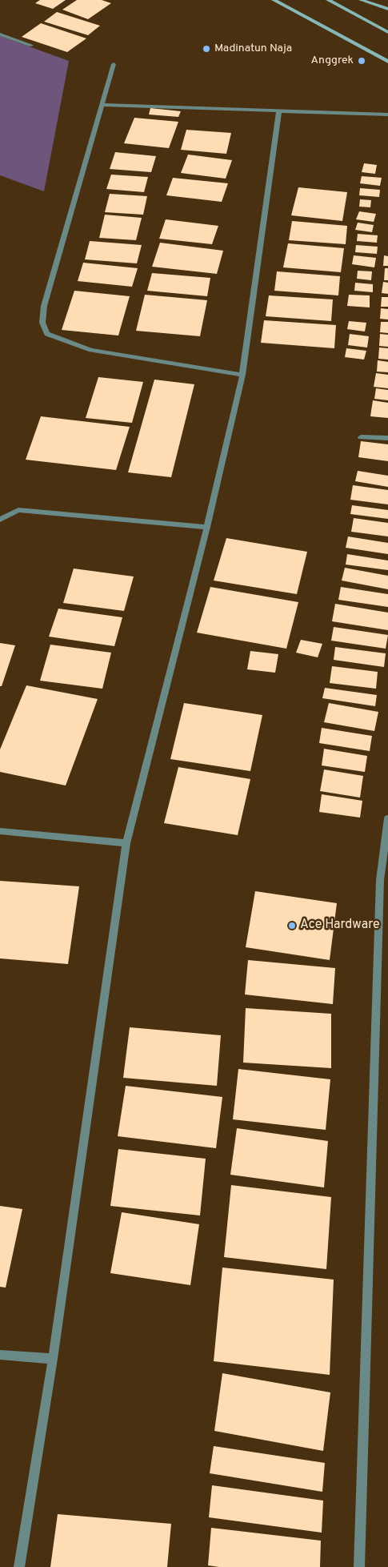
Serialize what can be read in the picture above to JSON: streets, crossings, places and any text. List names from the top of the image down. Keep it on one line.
{"places":["Madinatun Naja","Anggrek","Ace Hardware"]}
